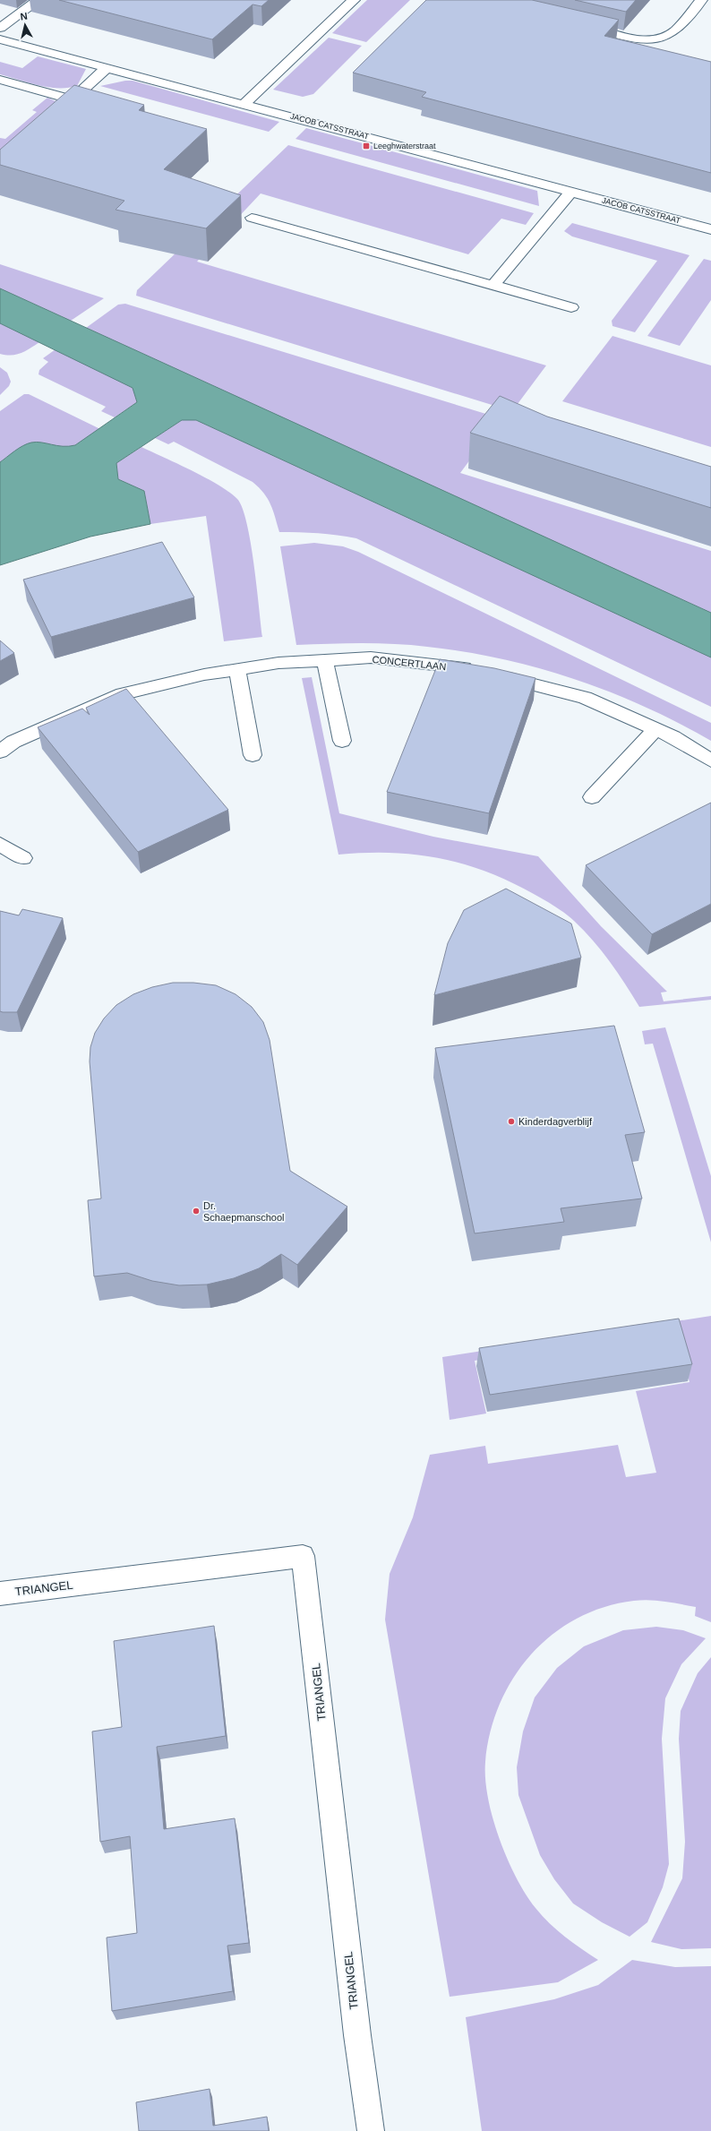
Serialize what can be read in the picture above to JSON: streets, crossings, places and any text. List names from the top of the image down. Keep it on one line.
{"streets":{"street":["JACOB CATSSTRAAT","CONCERTLAAN","TRIANGEL"]},"places":{"transit":["Leeghwaterstraat"],"other":["Kinderdagverblijf","Dr. Schaepmanschool"]},"north":"top"}
